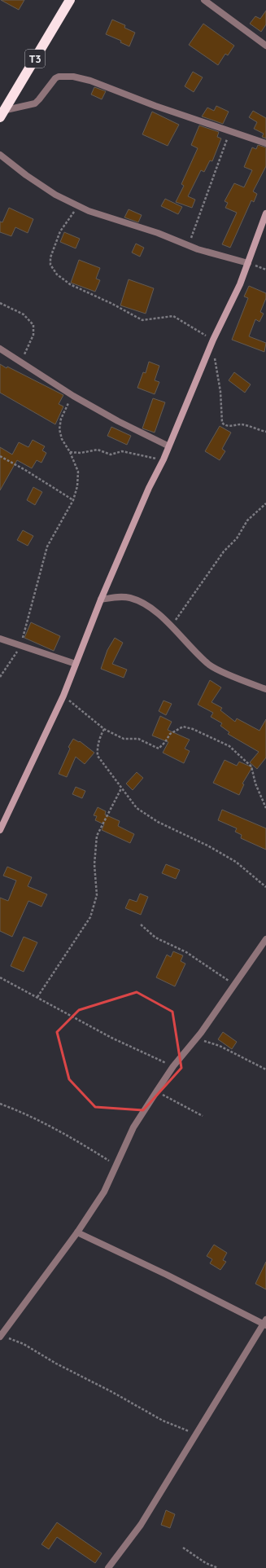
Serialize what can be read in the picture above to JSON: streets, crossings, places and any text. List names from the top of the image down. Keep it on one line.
{"streets":{"highway":["T3"]}}
